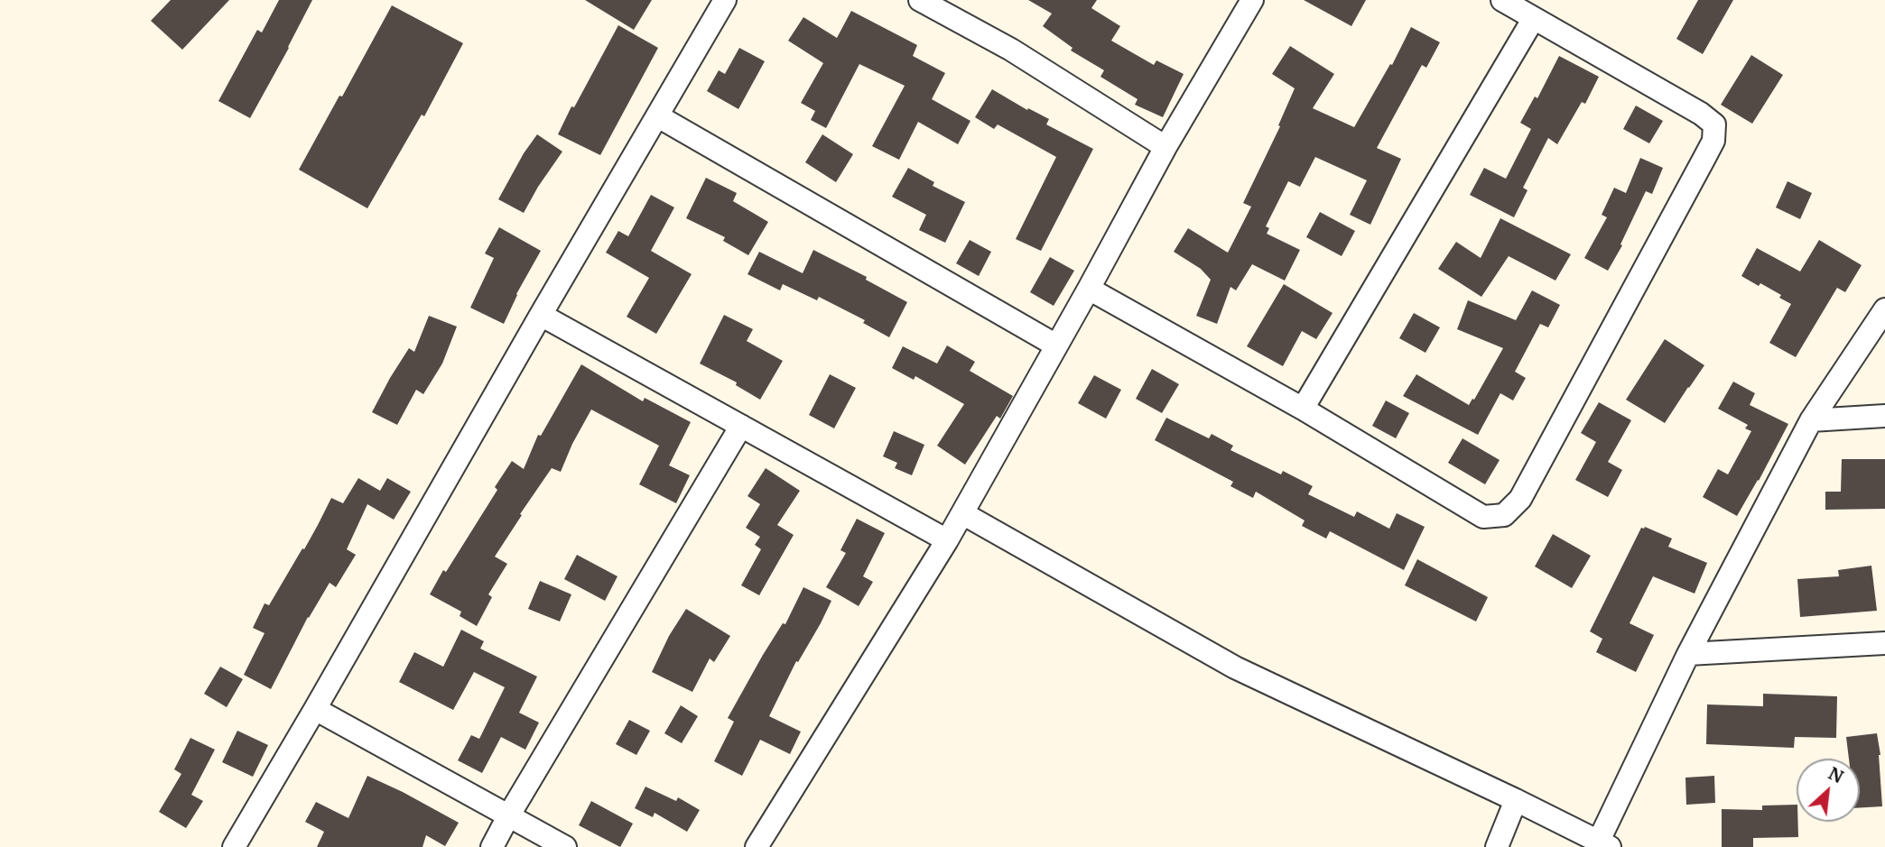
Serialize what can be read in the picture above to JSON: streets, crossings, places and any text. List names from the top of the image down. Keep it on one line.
{"north":"top right"}
